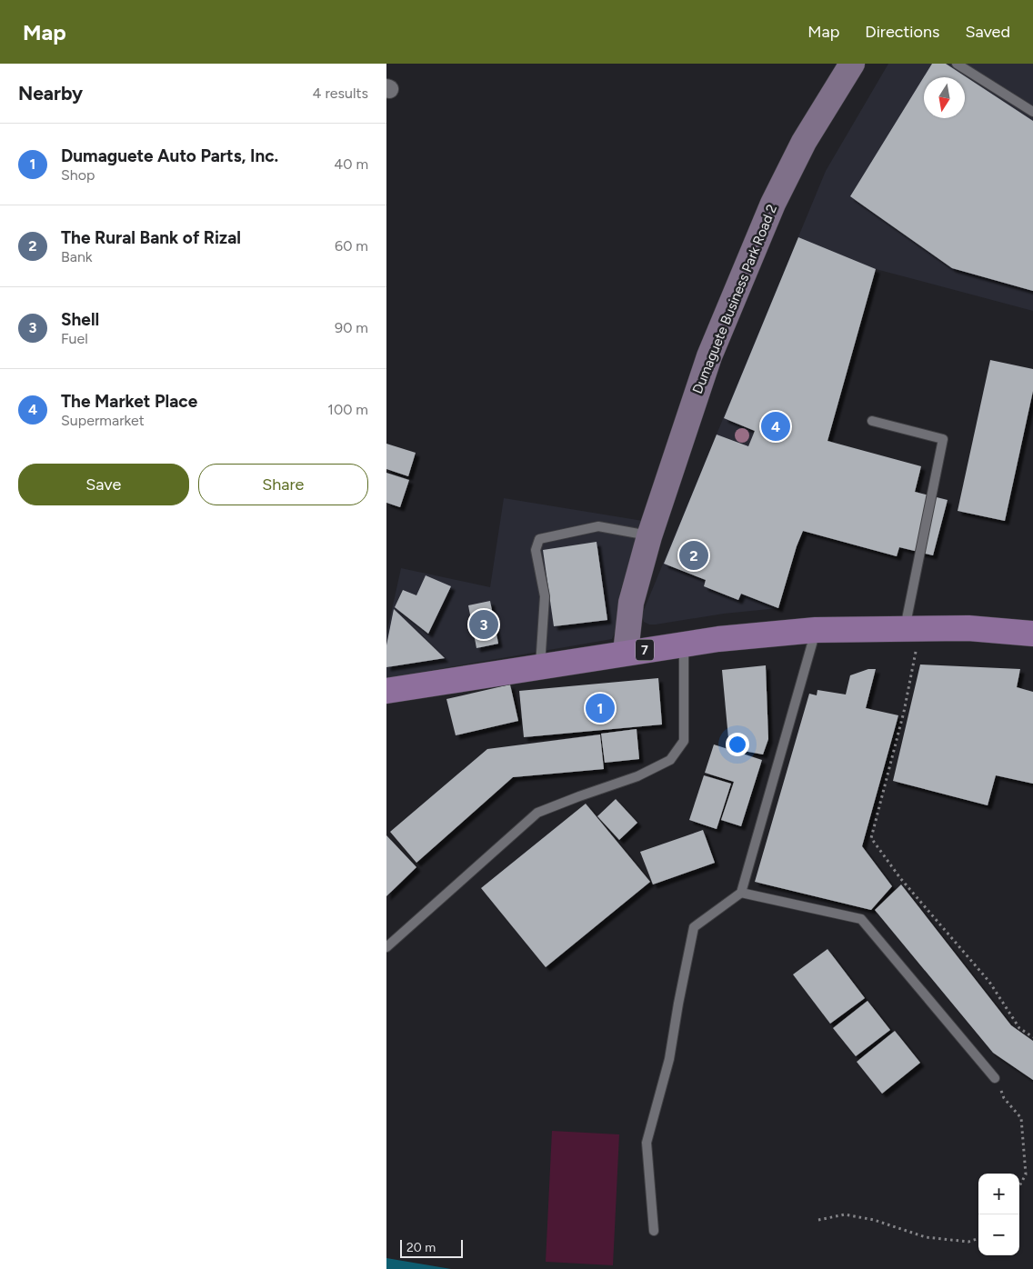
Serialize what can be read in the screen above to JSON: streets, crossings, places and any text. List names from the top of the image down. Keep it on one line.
{"streets":{"main road":["7"],"street":["Dumaguete Business Park Road 2"]},"crossings":[["Dumaguete Business Park Road 2","7"]],"scale_bar":"20 m","north":"bottom","page":{"header":"Map","nav":["Map","Directions","Saved"],"heading":["Nearby","4 results"],"list":[{"mark":"1","name":"Dumaguete Auto Parts, Inc.","note":"Shop","value":"40 m"},{"mark":"2","name":"The Rural Bank of Rizal","note":"Bank","value":"60 m"},{"mark":"3","name":"Shell","note":"Fuel","value":"90 m"},{"mark":"4","name":"The Market Place","note":"Supermarket","value":"100 m"}],"pins":["4","2","3","1"],"buttons":["Save","Share"],"map_buttons":["+","−"],"scale":"20 m"}}
